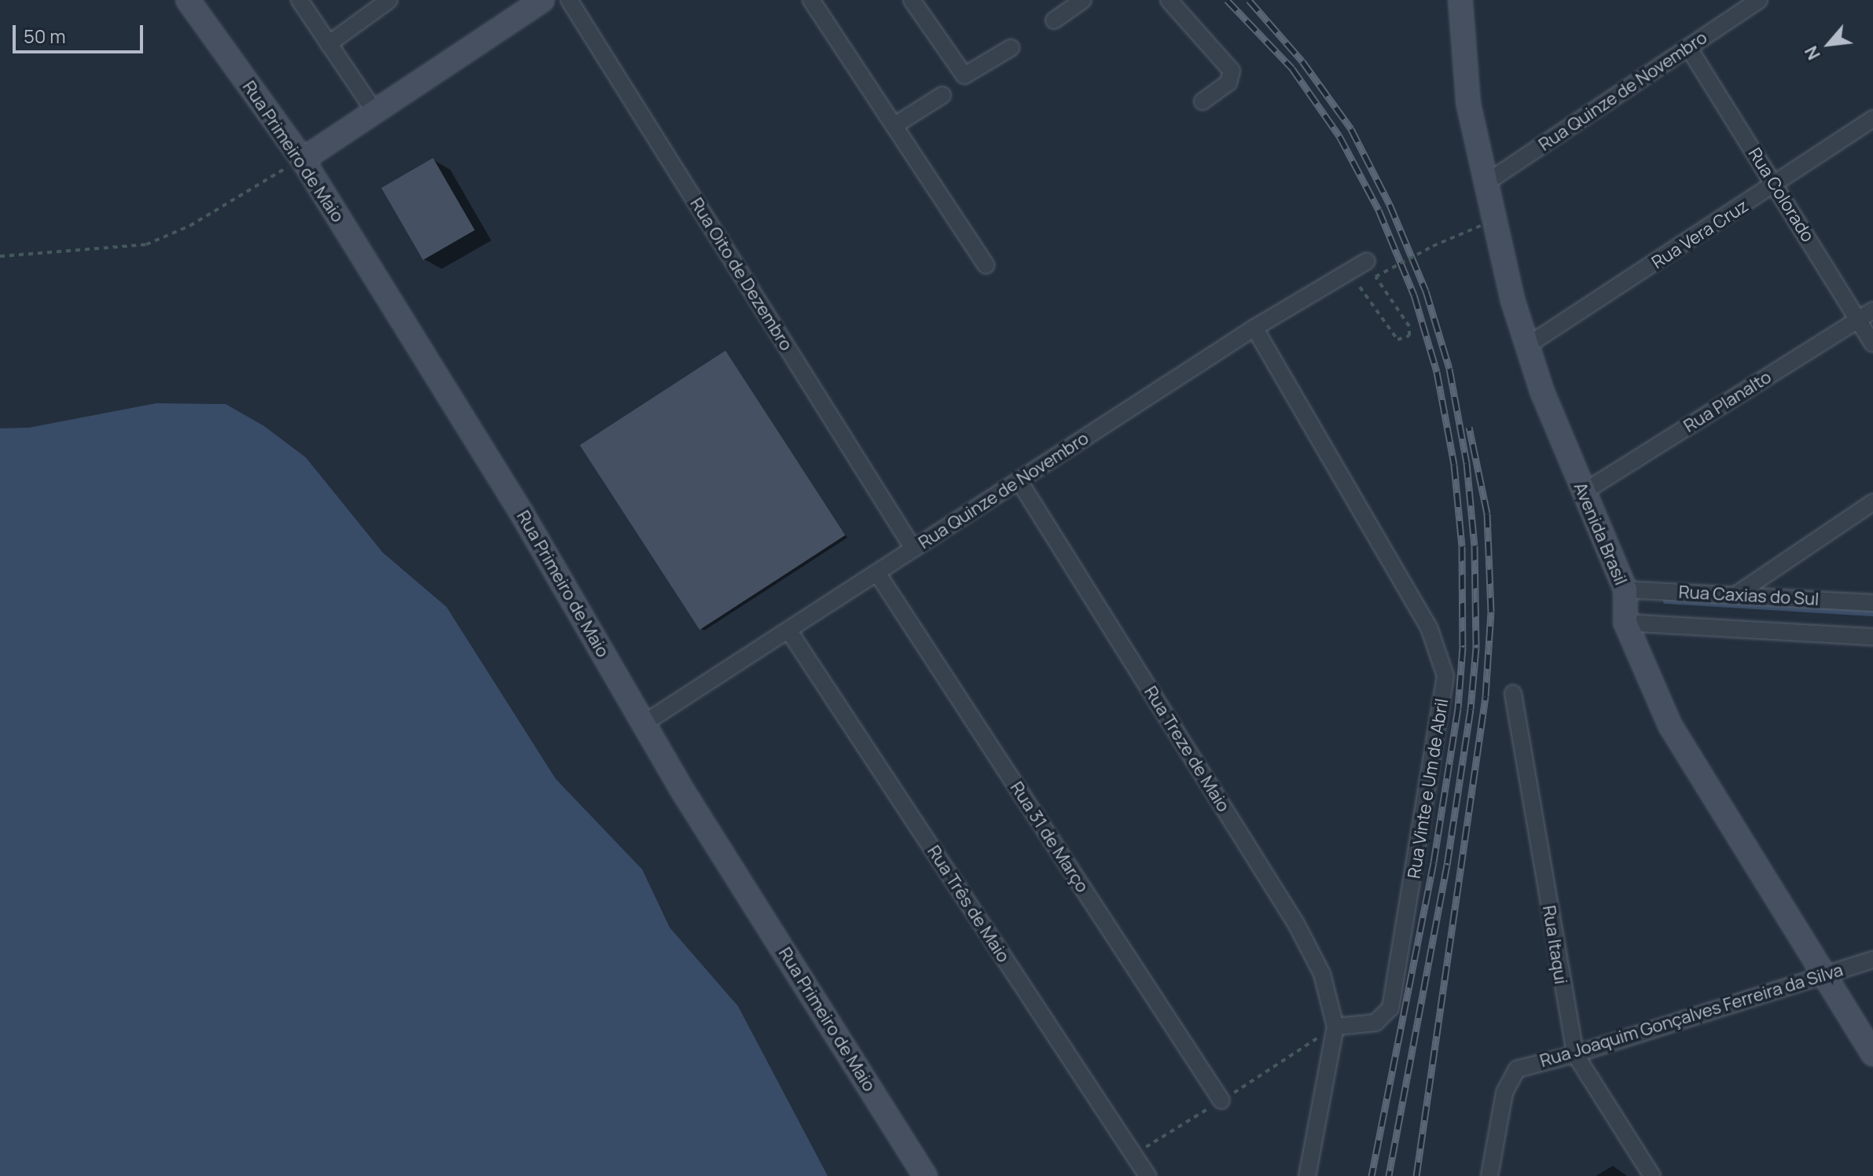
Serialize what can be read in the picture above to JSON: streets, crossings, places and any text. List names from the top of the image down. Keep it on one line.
{"streets":{"street":["Rua Quinze de Novembro","Rua Primeiro de Maio","Rua Colorado","Rua Vera Cruz","Rua Oito de Dezembro","Rua Planalto","Avenida Brasil","Rua Caxias do Sul","Rua Treze de Maio","Rua Vinte e Um de Abril","Rua 31 de Março","Rua Três de Maio","Rua Itaqui","Rua Joaquim Gonçalves Ferreira da Silva"]},"crossings":[["Rua Quinze de Novembro","Rua Primeiro de Maio"],["Rua Quinze de Novembro","Rua Colorado"],["Rua Quinze de Novembro","Rua Oito de Dezembro"],["Rua Quinze de Novembro","Avenida Brasil"],["Rua Quinze de Novembro","Rua Treze de Maio"],["Rua Quinze de Novembro","Rua Vinte e Um de Abril"],["Rua Quinze de Novembro","Rua 31 de Março"],["Rua Quinze de Novembro","Rua Três de Maio"],["Rua Colorado","Rua Vera Cruz"],["Rua Colorado","Rua Planalto"],["Rua Vera Cruz","Avenida Brasil"],["Rua Planalto","Avenida Brasil"],["Avenida Brasil","Rua Caxias do Sul"],["Avenida Brasil","Rua Joaquim Gonçalves Ferreira da Silva"],["Rua Treze de Maio","Rua Vinte e Um de Abril"],["Rua Itaqui","Rua Joaquim Gonçalves Ferreira da Silva"]],"scale_bar":"50 m","north":"bottom left"}
